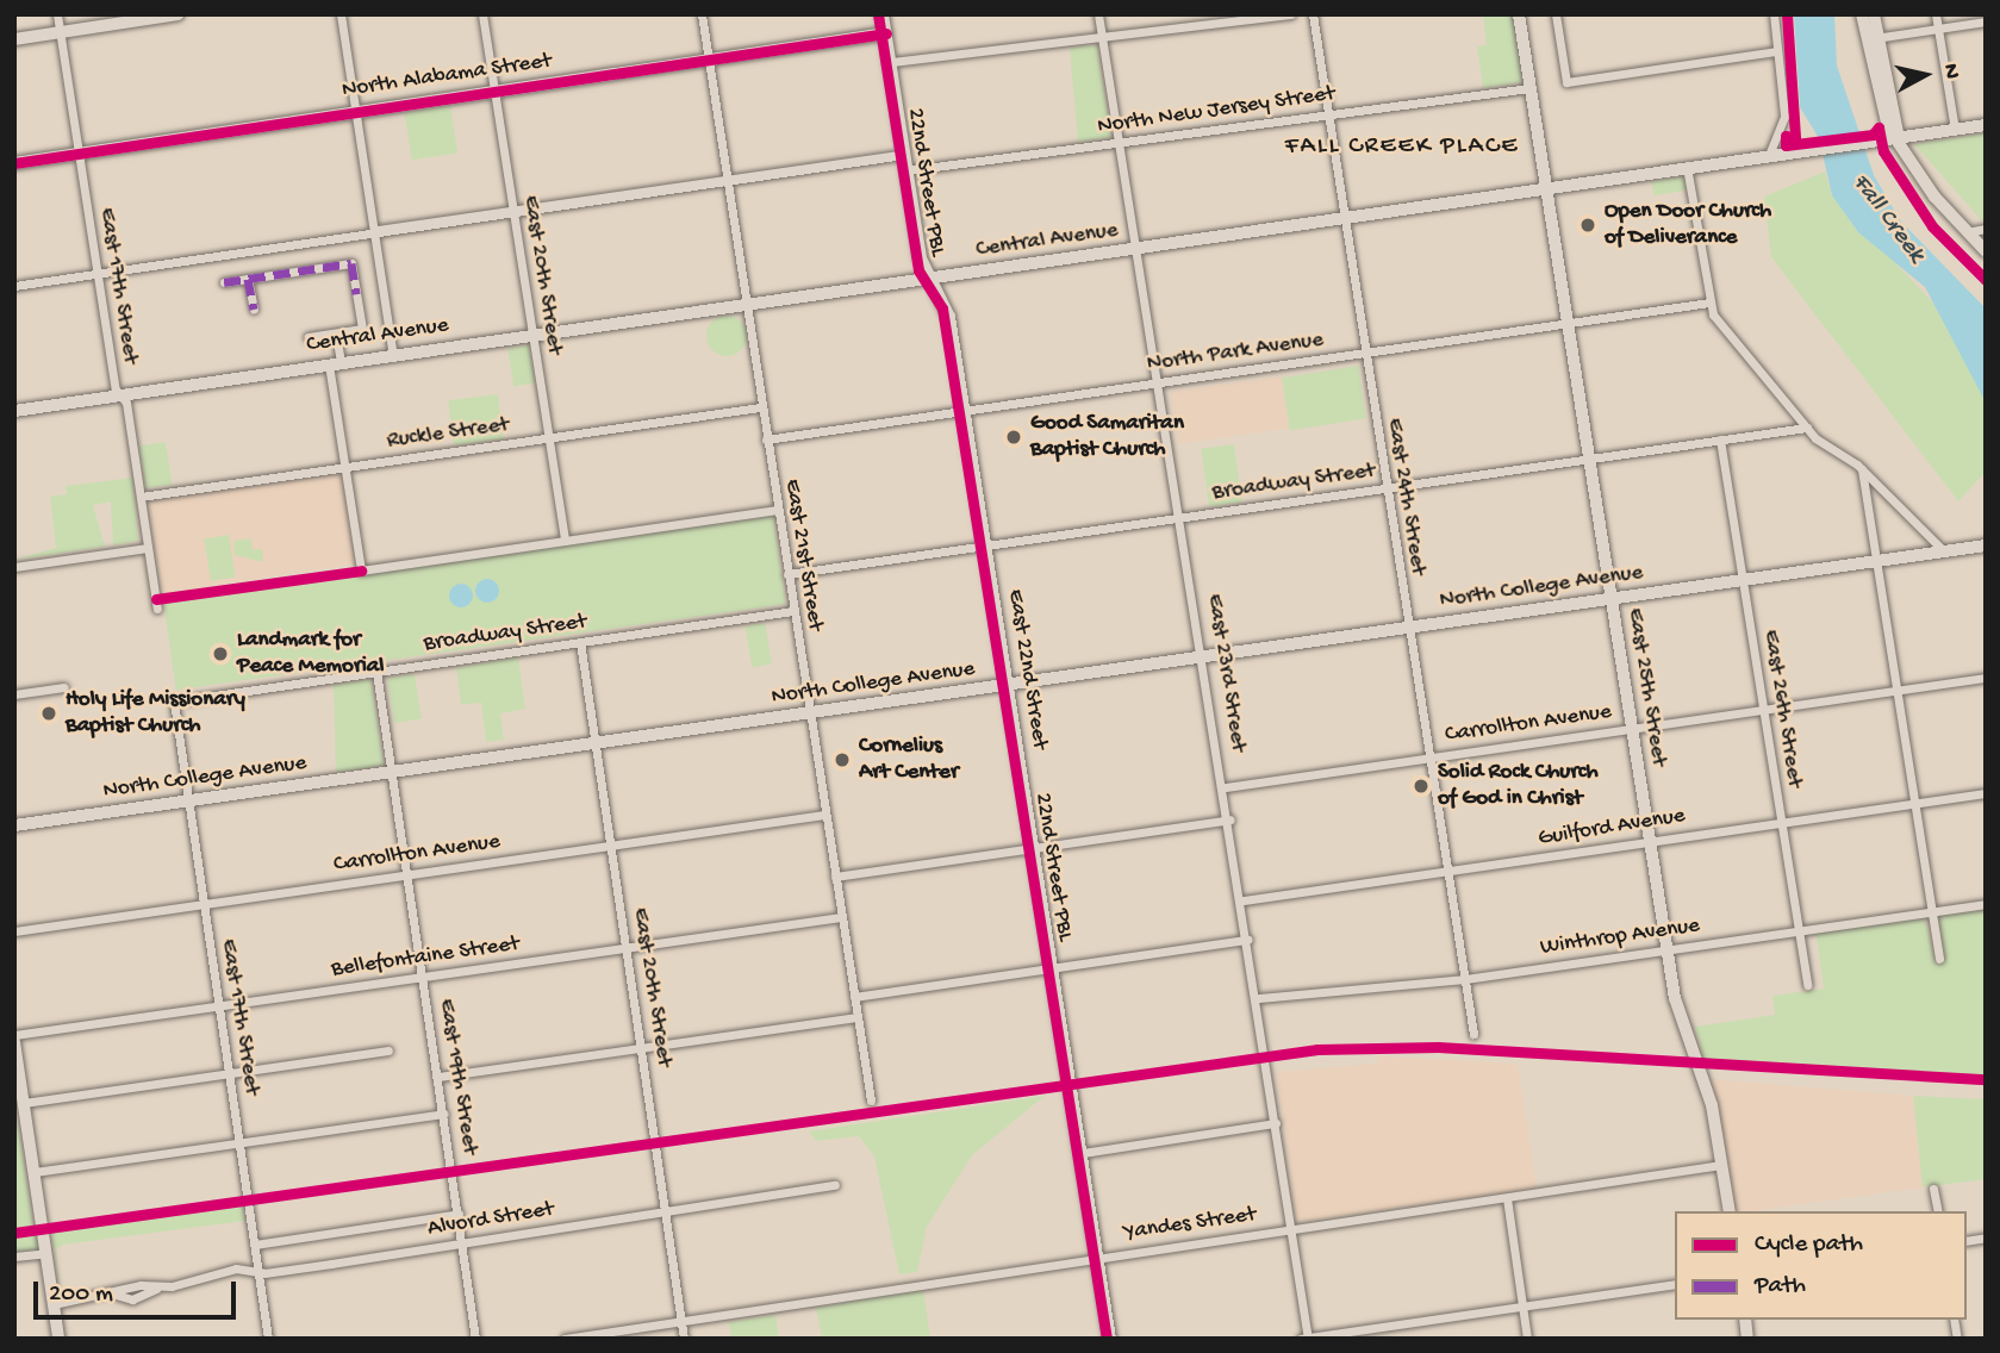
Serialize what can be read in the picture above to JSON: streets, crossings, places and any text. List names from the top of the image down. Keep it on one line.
{"streets":{"main road":["North Alabama Street","Central Avenue","North College Avenue","East 22nd Street","East 25th Street"],"street":["North New Jersey Street","East 20th Street","East 17th Street","North Park Avenue","Ruckle Street","Broadway Street","East 24th Street","East 21st Street","East 23rd Street","East 26th Street","Carrollton Avenue","Guilford Avenue","Winthrop Avenue","Bellefontaine Street","East 19th Street","Alvord Street","Yandes Street"],"cycle path":["22nd Street PBL"]},"crossings":[["North Alabama Street","East 20th Street"],["North Alabama Street","East 17th Street"],["North Alabama Street","East 21st Street"],["North Alabama Street","East 22nd Street"],["North New Jersey Street","East 24th Street"],["North New Jersey Street","East 22nd Street"],["North New Jersey Street","East 23rd Street"],["North New Jersey Street","East 25th Street"],["Central Avenue","East 20th Street"],["Central Avenue","East 17th Street"],["Central Avenue","East 24th Street"],["Central Avenue","East 21st Street"],["Central Avenue","East 22nd Street"],["Central Avenue","East 23rd Street"],["Central Avenue","East 25th Street"],["East 20th Street","Ruckle Street"],["East 20th Street","Broadway Street"],["East 20th Street","North College Avenue"],["East 20th Street","Carrollton Avenue"],["East 20th Street","Bellefontaine Street"],["East 20th Street","Alvord Street"],["East 20th Street","Yandes Street"],["East 17th Street","Ruckle Street"],["East 17th Street","Broadway Street"],["East 17th Street","North College Avenue"],["East 17th Street","Carrollton Avenue"],["East 17th Street","Bellefontaine Street"],["East 17th Street","Alvord Street"],["North Park Avenue","East 24th Street"],["North Park Avenue","East 21st Street"],["North Park Avenue","East 22nd Street"],["North Park Avenue","East 23rd Street"],["North Park Avenue","East 25th Street"],["Ruckle Street","East 21st Street"],["Broadway Street","East 24th Street"],["Broadway Street","East 21st Street"],["Broadway Street","East 22nd Street"],["Broadway Street","East 23rd Street"],["Broadway Street","East 25th Street"],["Broadway Street","East 26th Street"],["Broadway Street","East 19th Street"],["East 24th Street","North College Avenue"],["East 24th Street","Carrollton Avenue"],["East 24th Street","Guilford Avenue"],["East 24th Street","Winthrop Avenue"],["East 21st Street","North College Avenue"],["East 21st Street","Carrollton Avenue"],["East 21st Street","Bellefontaine Street"],["North College Avenue","East 22nd Street"],["North College Avenue","East 23rd Street"],["North College Avenue","East 25th Street"],["North College Avenue","East 26th Street"],["North College Avenue","East 19th Street"],["East 22nd Street","Yandes Street"],["East 23rd Street","Carrollton Avenue"],["East 23rd Street","Guilford Avenue"],["East 23rd Street","Winthrop Avenue"],["East 23rd Street","Yandes Street"],["East 25th Street","Carrollton Avenue"],["East 25th Street","Guilford Avenue"],["East 25th Street","Winthrop Avenue"],["East 25th Street","Yandes Street"],["East 26th Street","Carrollton Avenue"],["East 26th Street","Guilford Avenue"],["East 26th Street","Winthrop Avenue"],["Carrollton Avenue","East 19th Street"],["Bellefontaine Street","East 19th Street"],["East 19th Street","Alvord Street"]],"districts":["FALL CREEK PLACE"],"water":["Fall Creek"],"places":["Open Door Church of Deliverance","Good Samaritan Baptist Church","Landmark for Peace Memorial","Holy Life Missionary Baptist Church","Cornelius Art Center","Solid Rock Church of God in Christ"],"legend":["Cycle path","Path"],"scale_bar":"200 m","north":"right"}
